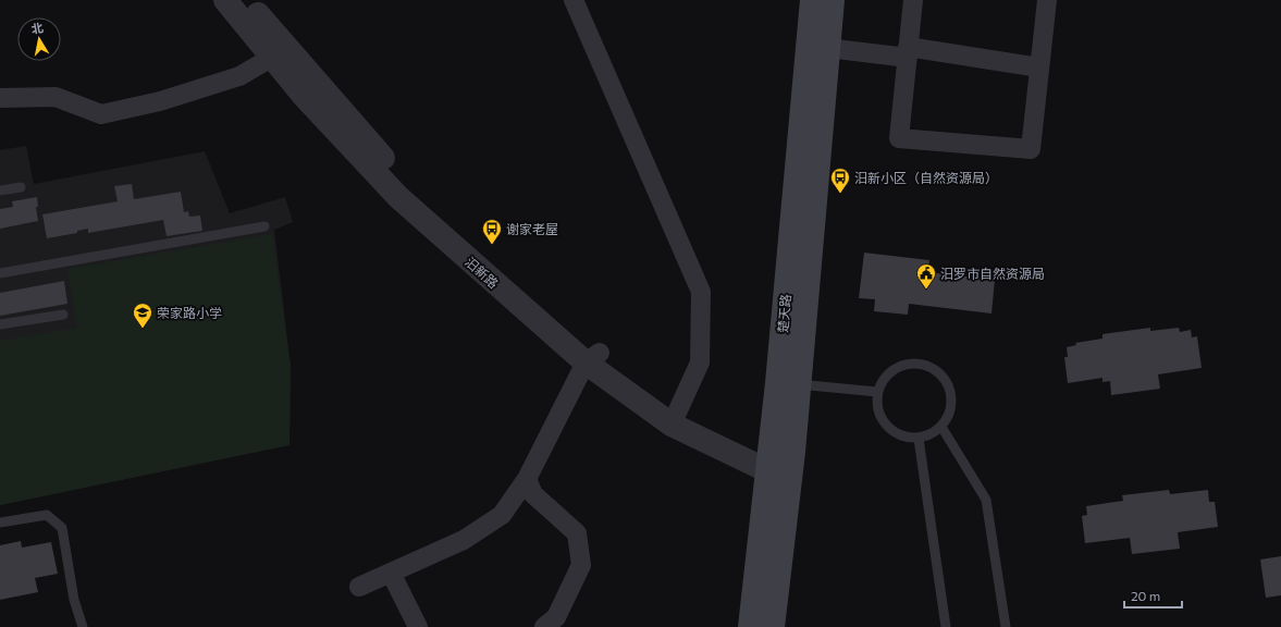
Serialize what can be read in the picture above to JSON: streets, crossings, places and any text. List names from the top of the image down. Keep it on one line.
{"streets":{"main road":["楚天路"],"street":["汨新路"]},"crossings":[["汨新路","楚天路"]],"places":{"bus stop":["汨新小区（自然资源局）","谢家老屋"],"public building":["汨罗市自然资源局"],"school or university":["荣家路小学"]},"scale_bar":"20 m","north":"top"}
